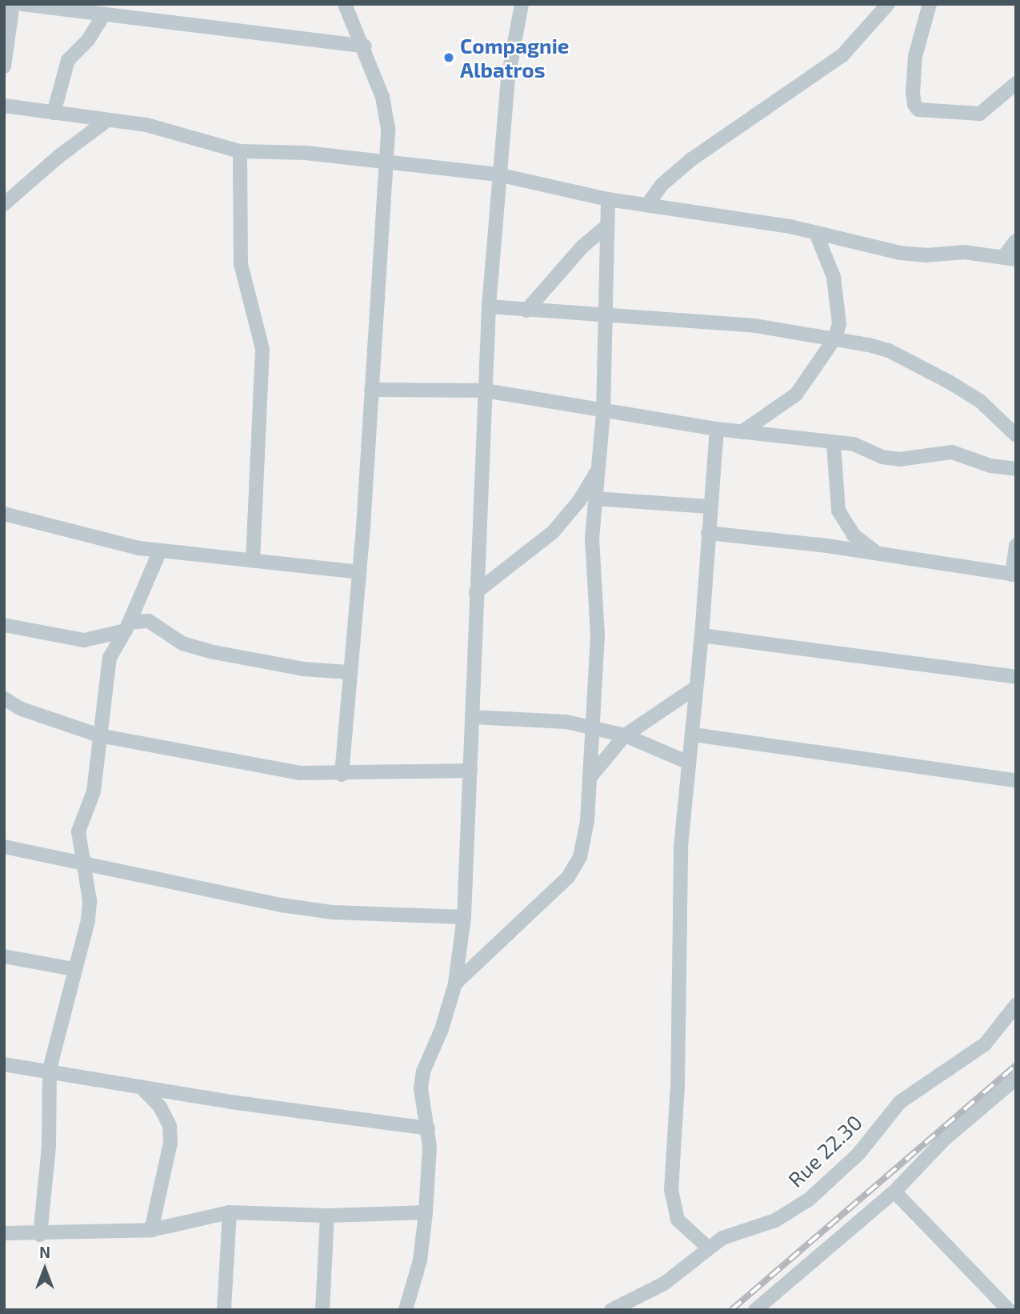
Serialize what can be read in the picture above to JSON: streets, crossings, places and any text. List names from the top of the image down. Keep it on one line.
{"streets":{"street":["Rue 22.30"]},"places":["Compagnie Albatros"],"north":"top"}
